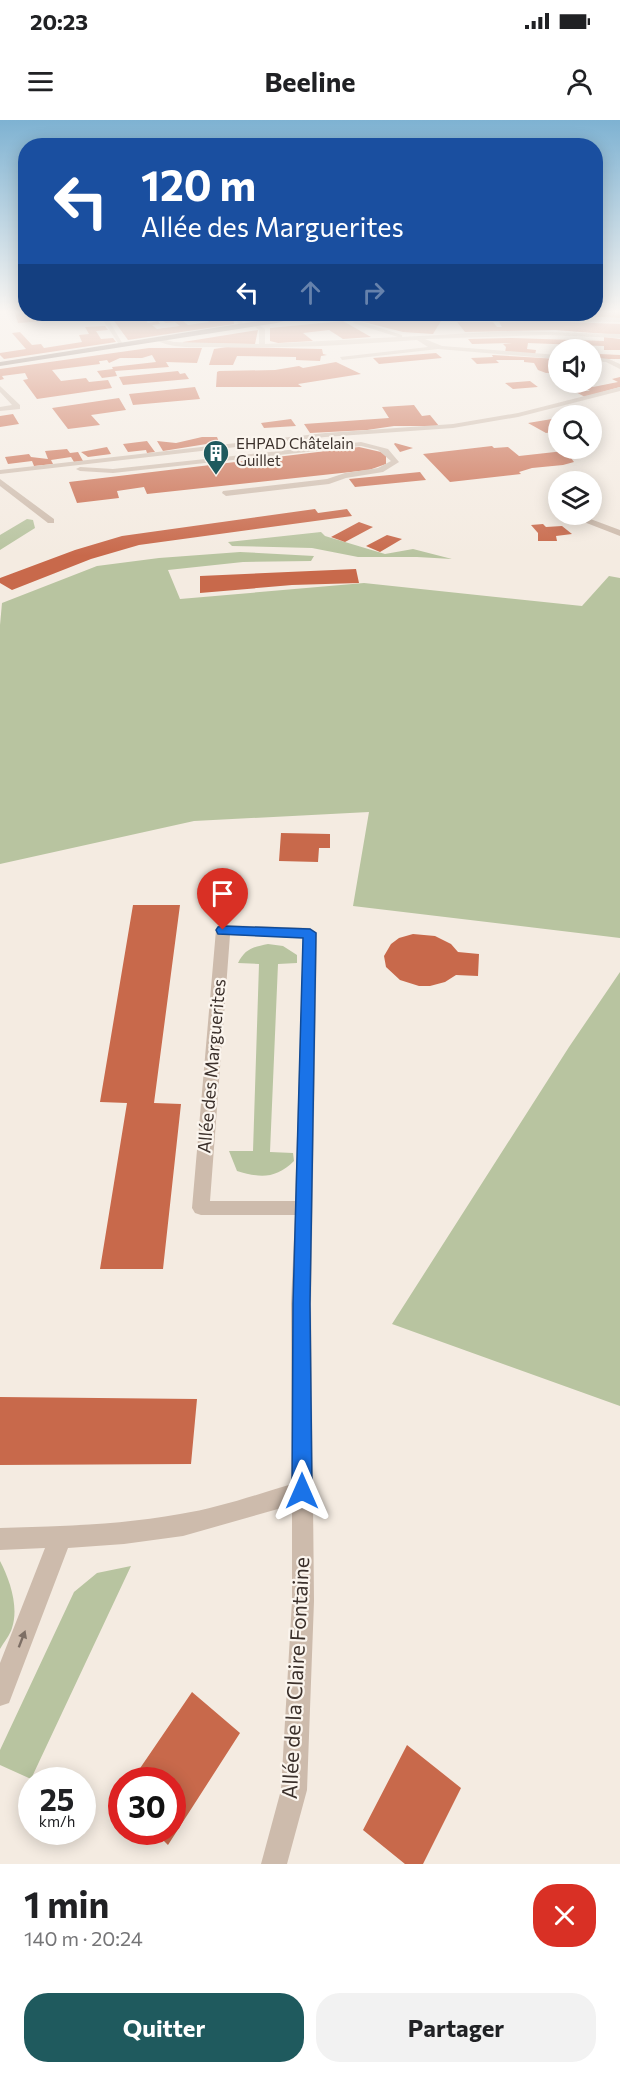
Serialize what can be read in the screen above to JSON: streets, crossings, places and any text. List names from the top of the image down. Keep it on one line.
{"streets":{"street":["Allée des Marguerites","Allée de la Claire Fontaine"]},"crossings":[["Allée des Marguerites","Allée de la Claire Fontaine"]],"places":{"building":["EHPAD Châtelain Guillet"]},"page":{"status":"20:23","header":"Beeline","turn":["120 m","Allée des Marguerites"],"speed":"25 km/h","limit":"30","heading":["1 min","140 m · 20:24"],"buttons":["Quitter","Partager"]}}
